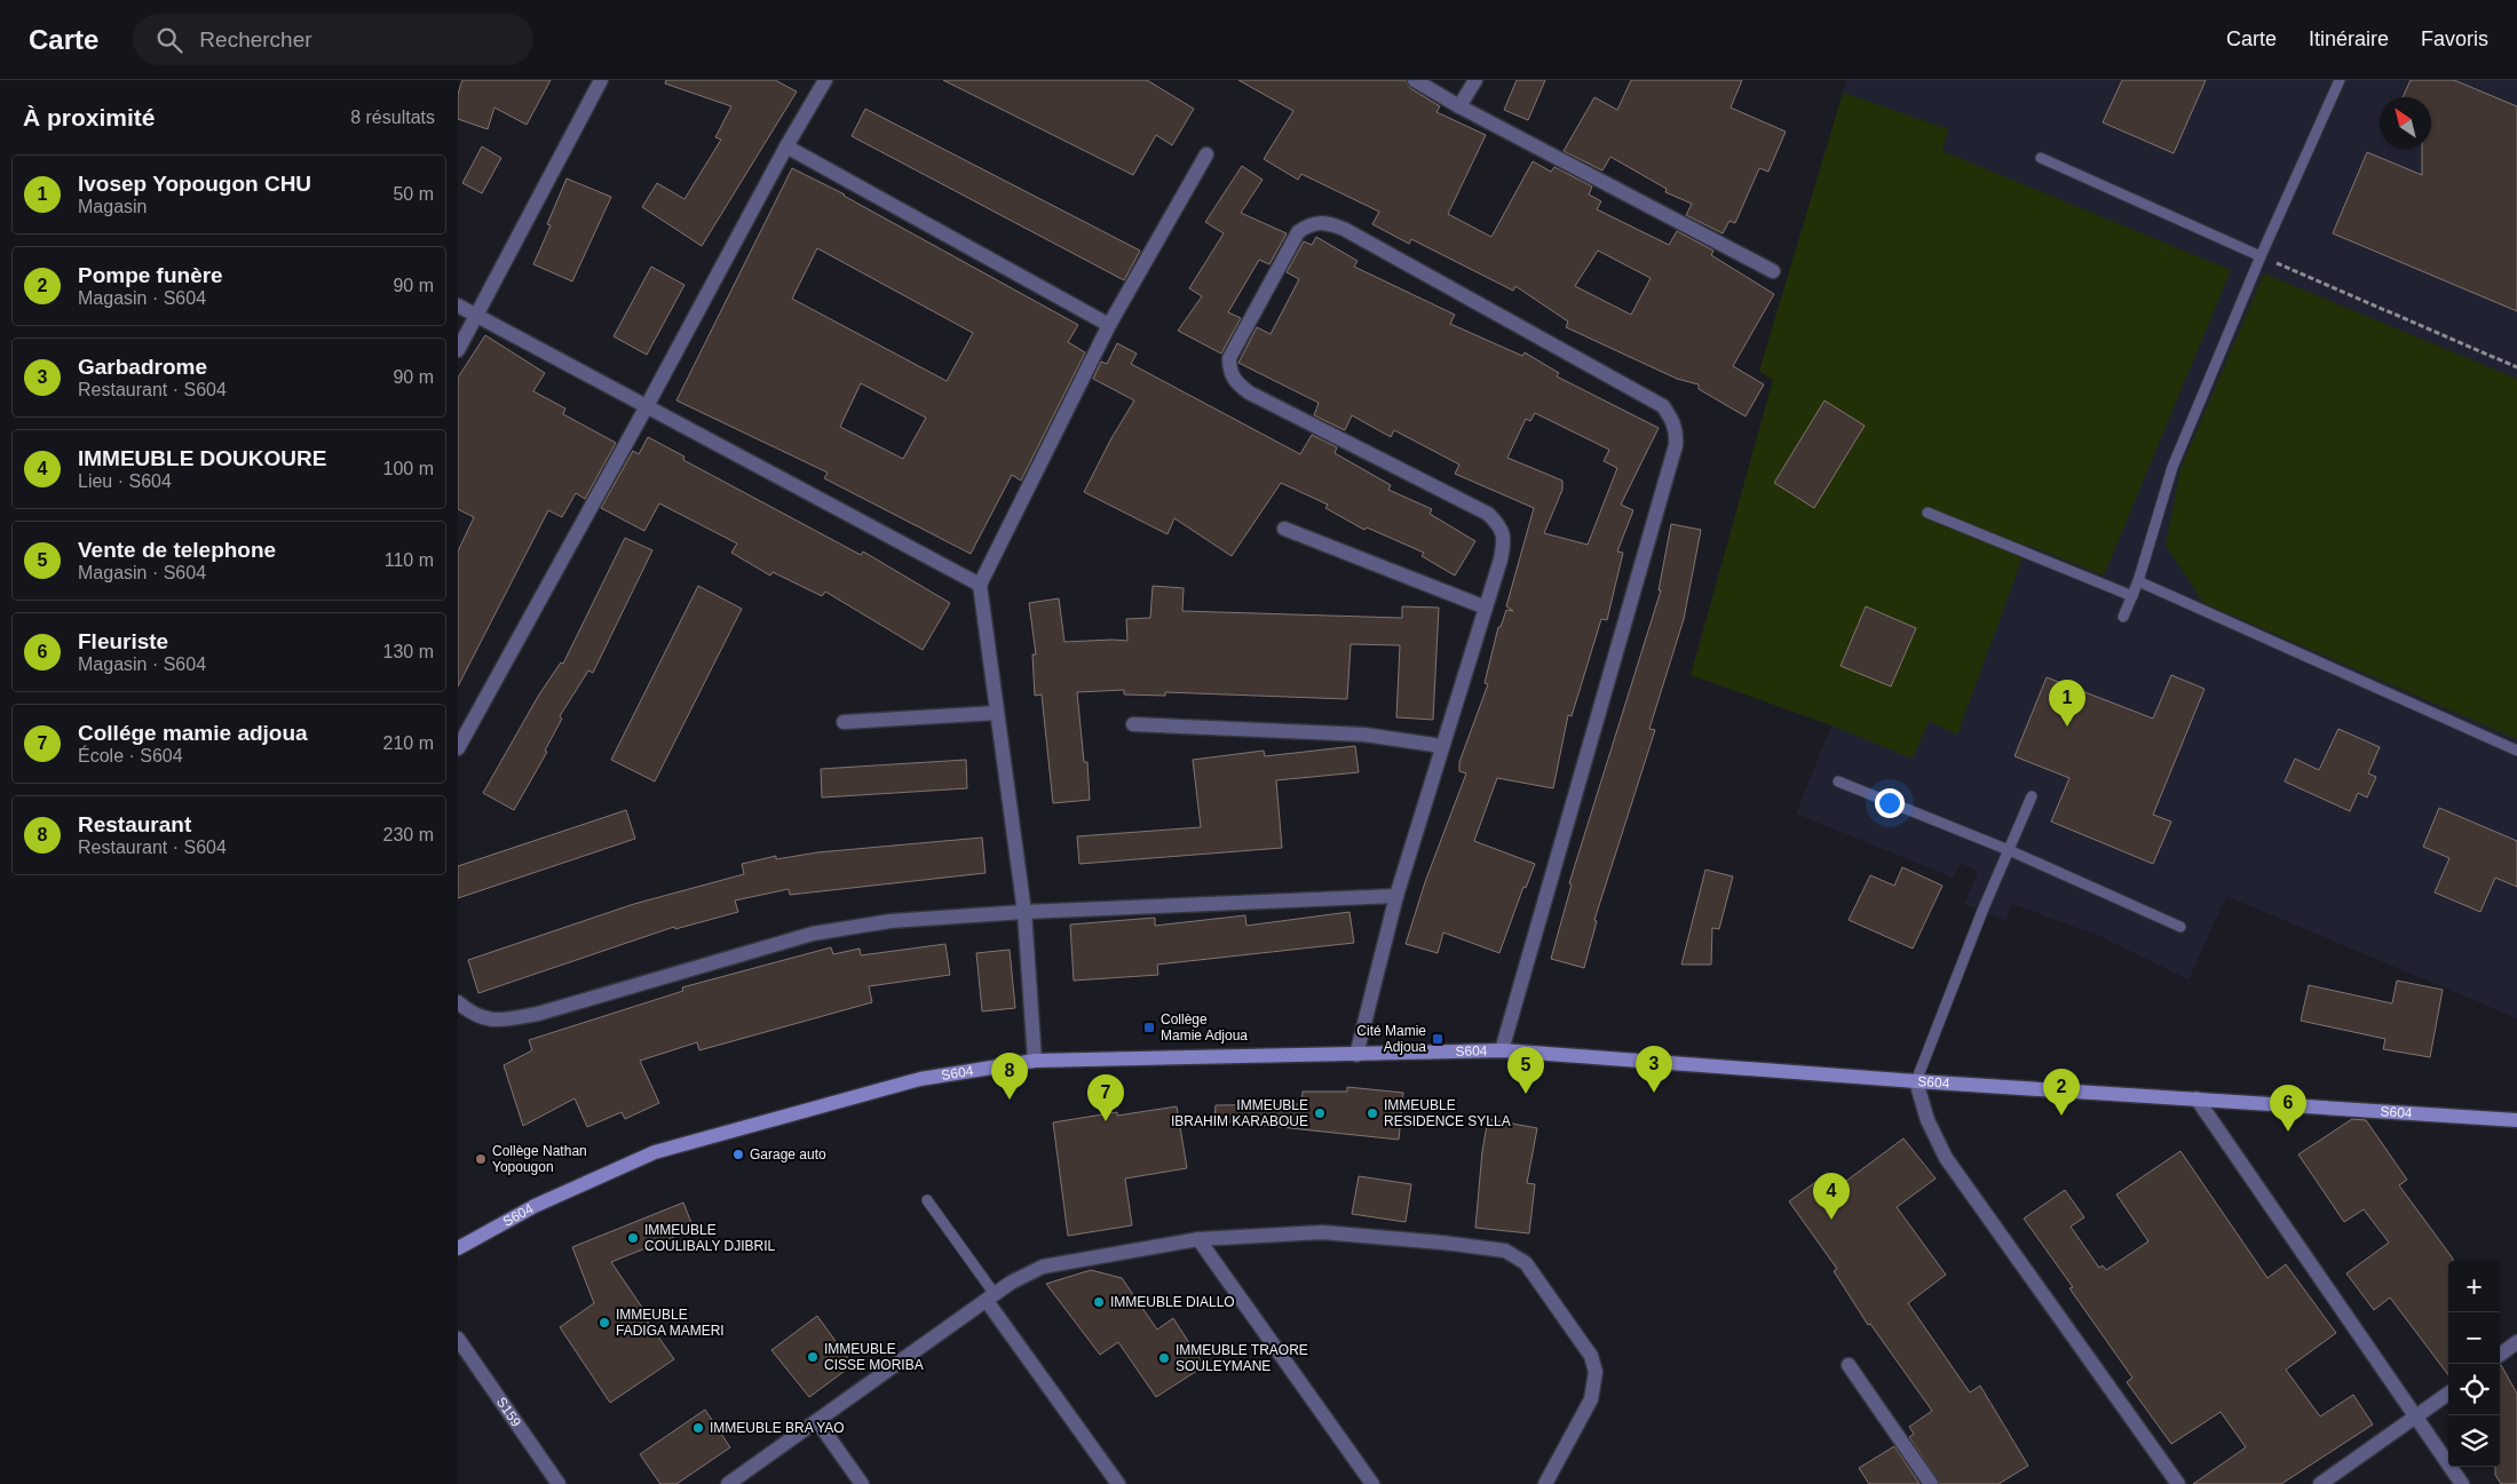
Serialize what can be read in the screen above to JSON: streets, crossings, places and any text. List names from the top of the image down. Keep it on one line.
{"streets":{"street":["S604","S159"]},"places":{"transit":["Collège Mamie Adjoua","Cité Mamie Adjoua"],"other":["IMMEUBLE IBRAHIM KARABOUE","IMMEUBLE RESIDENCE SYLLA","Garage auto","Collège Nathan Yopougon","IMMEUBLE COULIBALY DJIBRIL","IMMEUBLE DIALLO","IMMEUBLE FADIGA MAMERI","IMMEUBLE CISSE MORIBA","IMMEUBLE TRAORE SOULEYMANE","IMMEUBLE BRA YAO"]},"north":"top left","page":{"header":"Carte","search":"Rechercher","nav":["Carte","Itinéraire","Favoris"],"heading":["À proximité","8 résultats"],"list":[{"mark":"1","name":"Ivosep Yopougon CHU","note":"Magasin","value":"50 m"},{"mark":"2","name":"Pompe funère","note":"Magasin · S604","value":"90 m"},{"mark":"3","name":"Garbadrome","note":"Restaurant · S604","value":"90 m"},{"mark":"4","name":"IMMEUBLE DOUKOURE","note":"Lieu · S604","value":"100 m"},{"mark":"5","name":"Vente de telephone","note":"Magasin · S604","value":"110 m"},{"mark":"6","name":"Fleuriste","note":"Magasin · S604","value":"130 m"},{"mark":"7","name":"Collége mamie adjoua","note":"École · S604","value":"210 m"},{"mark":"8","name":"Restaurant","note":"Restaurant · S604","value":"230 m"}],"pins":["1","3","5","8","2","7","6","4"],"map_buttons":["+","−"]}}
